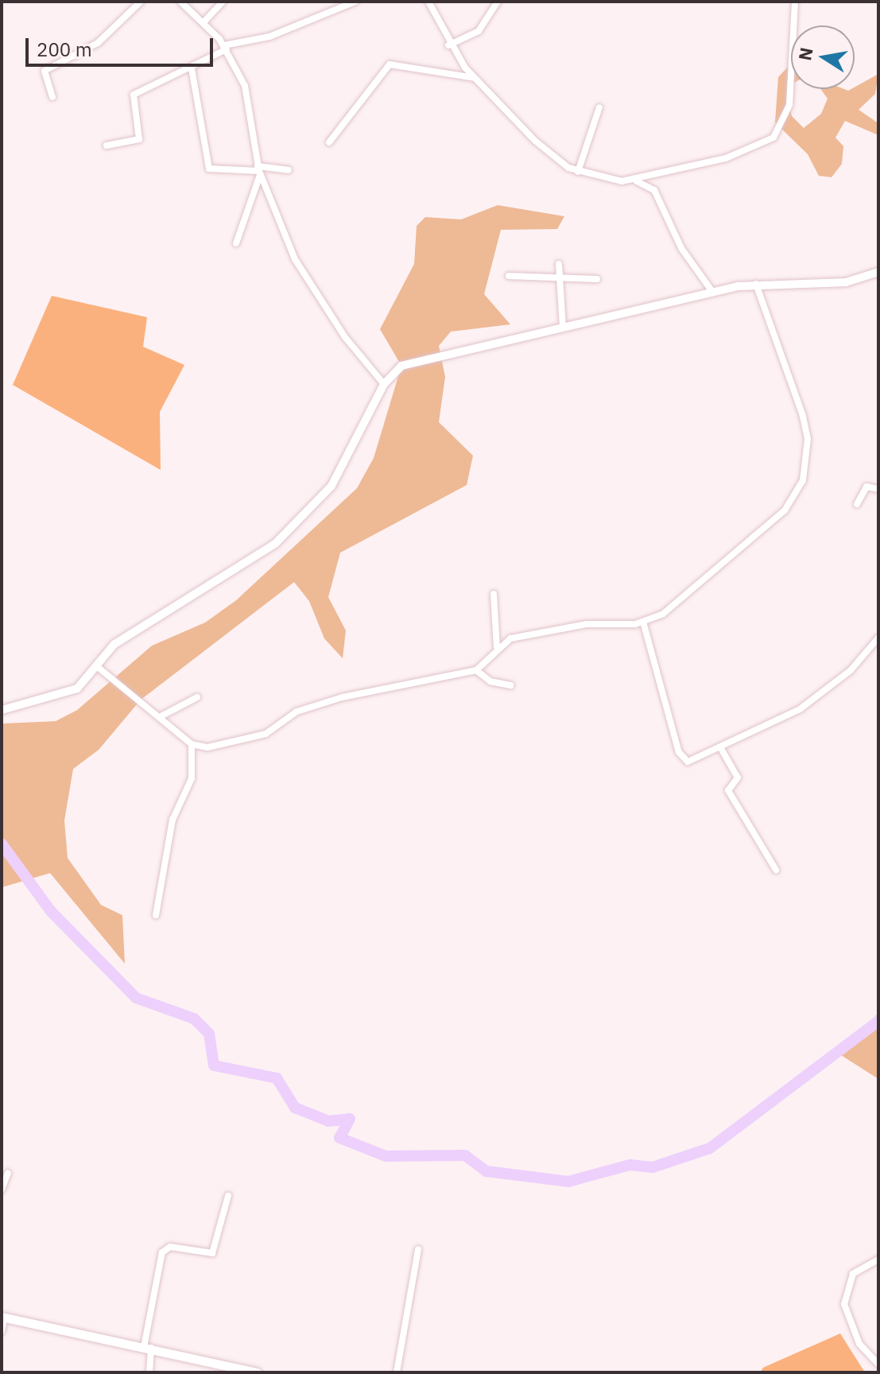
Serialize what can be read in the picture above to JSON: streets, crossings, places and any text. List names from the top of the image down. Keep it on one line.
{"scale_bar":"200 m","north":"left"}
